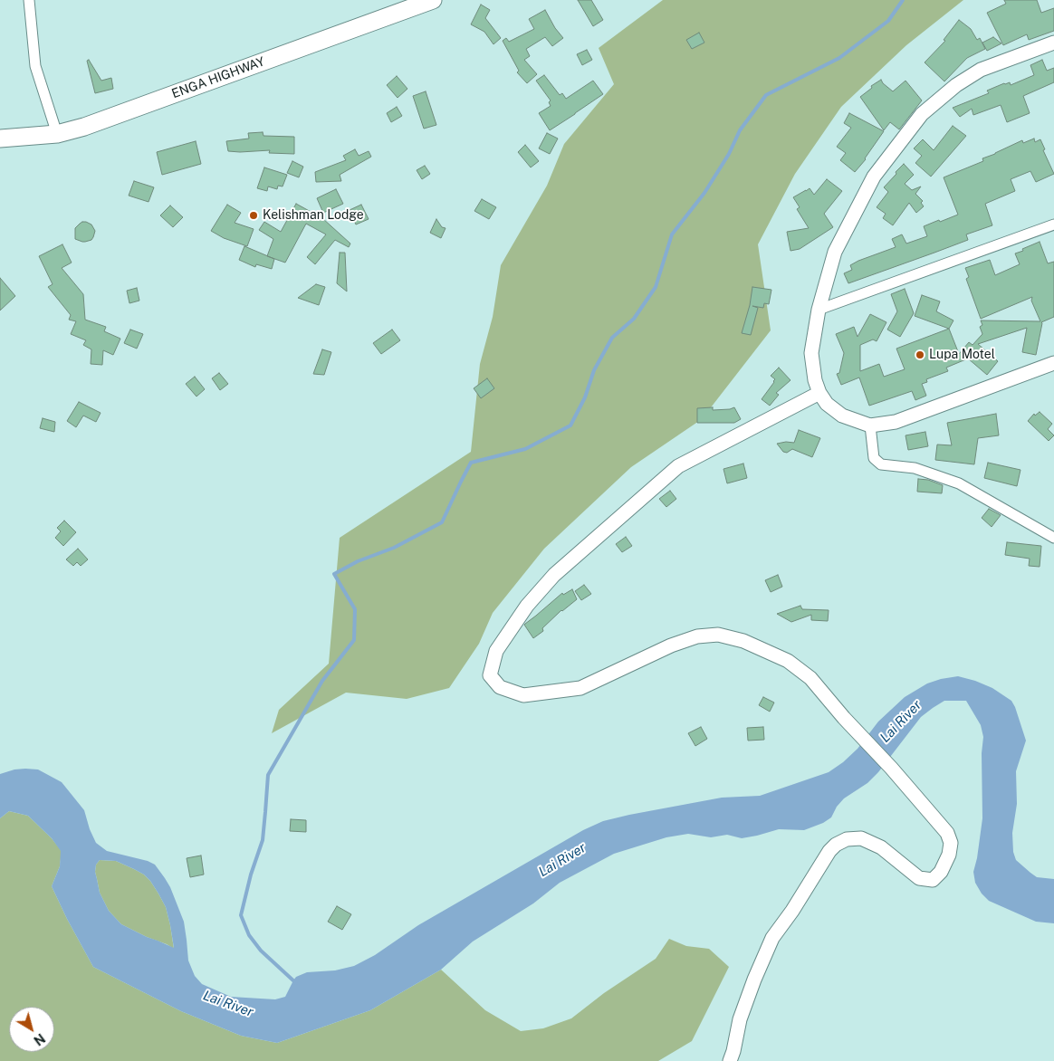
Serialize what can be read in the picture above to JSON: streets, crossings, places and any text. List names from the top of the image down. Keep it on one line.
{"streets":{"main road":["ENGA HIGHWAY"]},"water":["Lai River"],"places":["Kelishman Lodge","Lupa Motel"],"north":"bottom right"}
